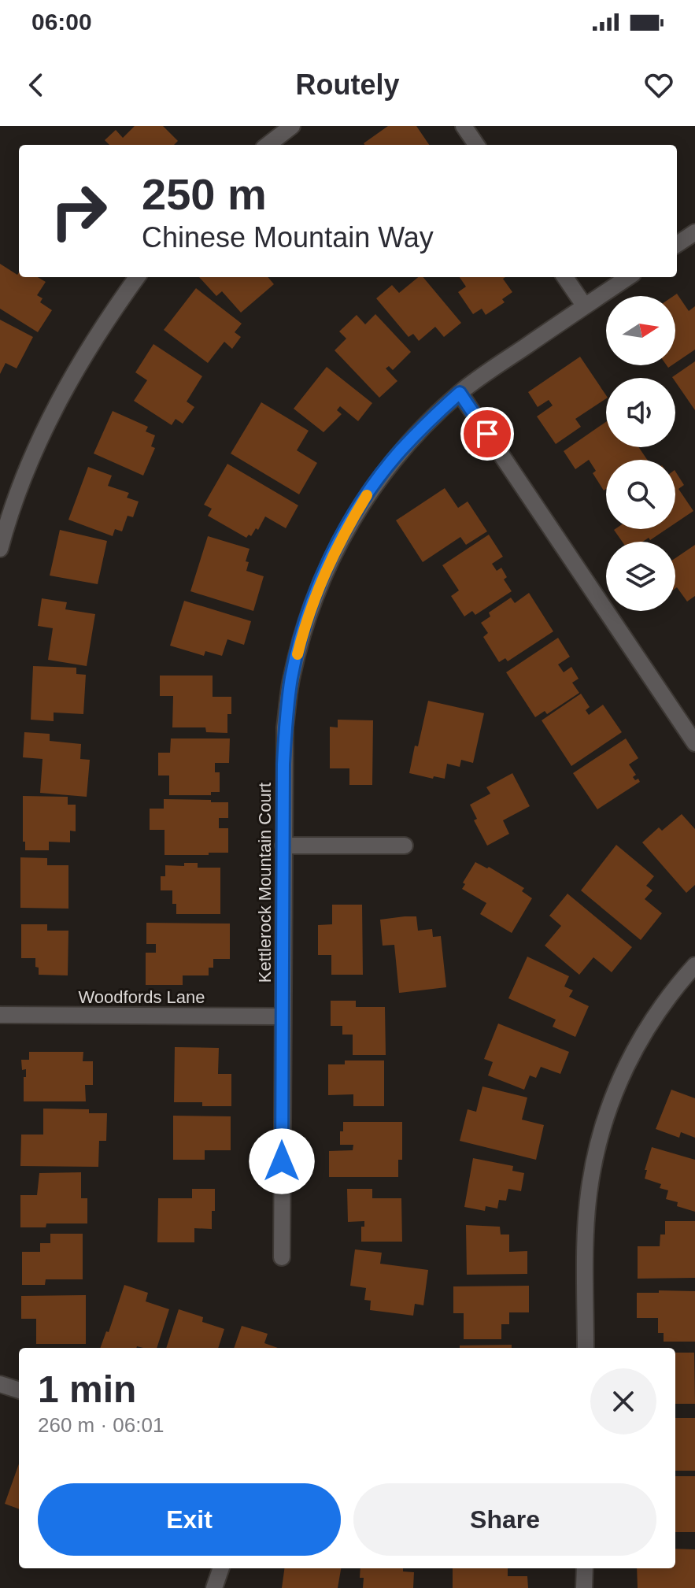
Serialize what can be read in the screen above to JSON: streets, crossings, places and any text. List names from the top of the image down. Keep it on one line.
{"streets":{"street":["Kettlerock Mountain Court","Woodfords Lane"]},"crossings":[["Kettlerock Mountain Court","Woodfords Lane"]],"north":"right","page":{"status":"06:00","header":"Routely","turn":["250 m","Chinese Mountain Way"],"heading":["1 min","260 m · 06:01"],"buttons":["Exit","Share"]}}
